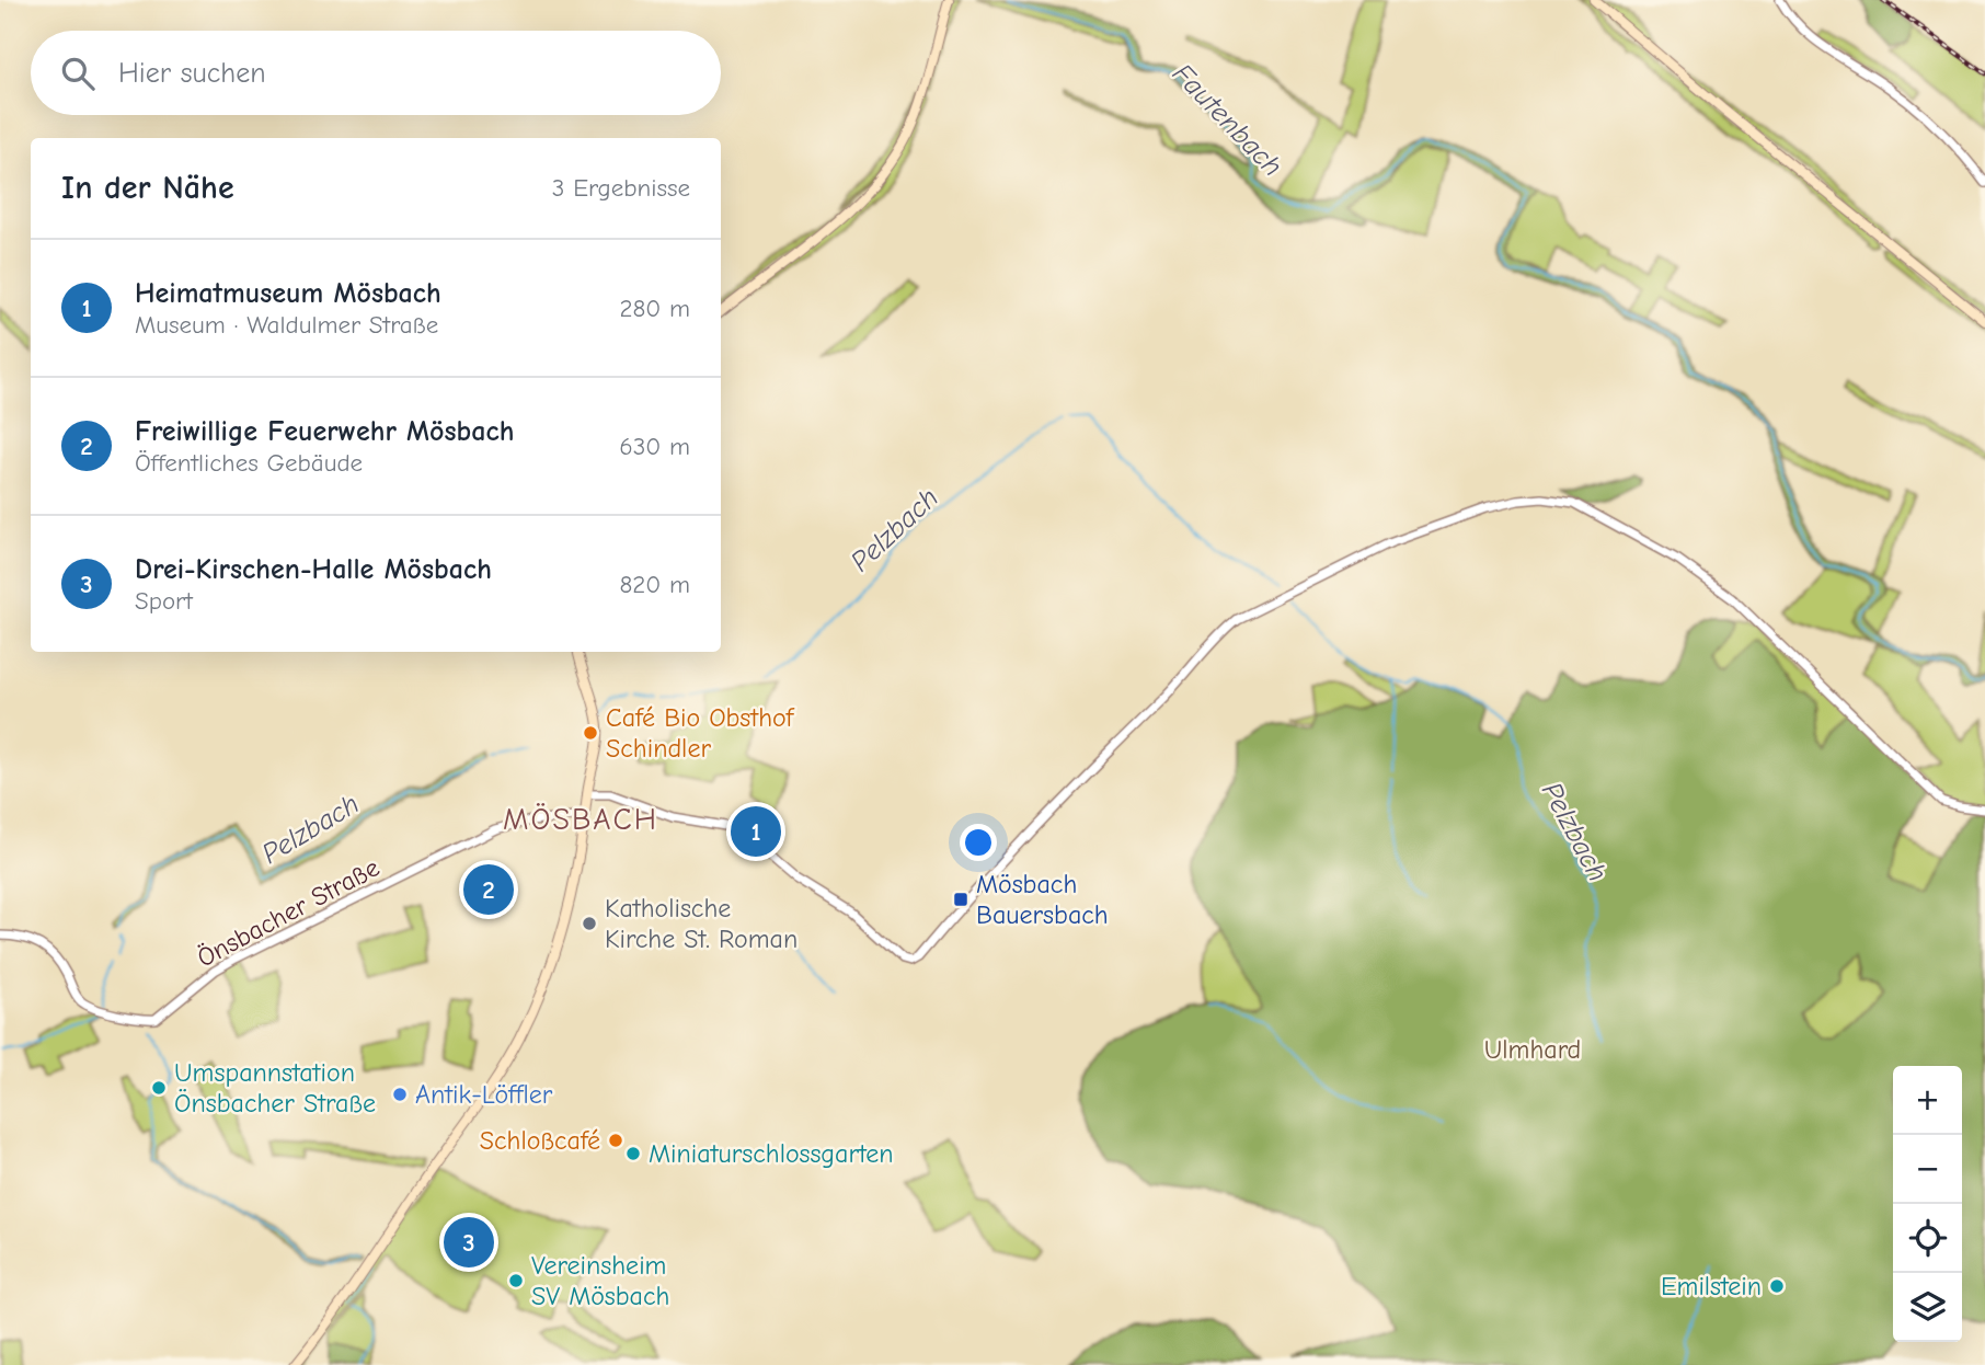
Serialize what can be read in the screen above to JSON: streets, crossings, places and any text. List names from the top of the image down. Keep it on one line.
{"streets":{"street":["Önsbacher Straße"]},"districts":["MÖSBACH"],"water":["Fautenbach","Pelzbach"],"parks":["Ulmhard"],"places":{"other":["Café Bio Obsthof Schindler","Katholische Kirche St. Roman","Umspannstation Önsbacher Straße","Antik-Löffler","Schloßcafé","Miniaturschlossgarten","Vereinsheim SV Mösbach","Emilstein"],"transit":["Mösbach Bauersbach"]},"page":{"search":"Hier suchen","heading":["In der Nähe","3 Ergebnisse"],"list":[{"mark":"1","name":"Heimatmuseum Mösbach","note":"Museum · Waldulmer Straße","value":"280 m"},{"mark":"2","name":"Freiwillige Feuerwehr Mösbach","note":"Öffentliches Gebäude","value":"630 m"},{"mark":"3","name":"Drei-Kirschen-Halle Mösbach","note":"Sport","value":"820 m"}],"pins":["1","2","3"],"map_buttons":["+","−"]}}
